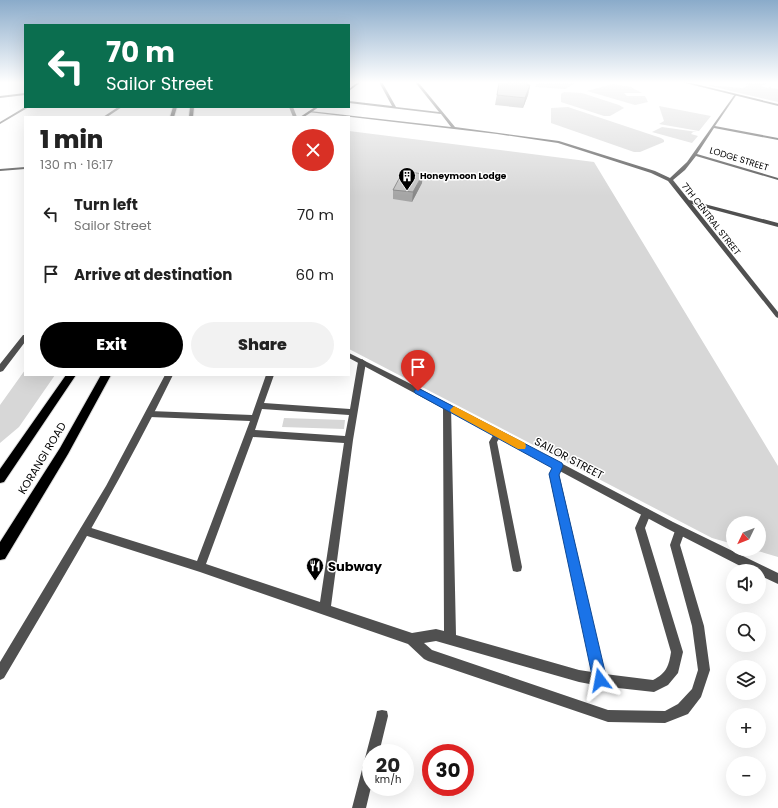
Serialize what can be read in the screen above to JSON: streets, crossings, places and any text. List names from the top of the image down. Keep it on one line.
{"streets":{"main road":["KORANGI ROAD"],"street":["LODGE STREET","7TH CENTRAL STREET","SAILOR STREET"]},"crossings":[["LODGE STREET","7TH CENTRAL STREET"]],"places":{"building":["Honeymoon Lodge"],"restaurant":["Subway"]},"north":"bottom left","page":{"turn":["70 m","Sailor Street"],"heading":["1 min","130 m · 16:17"],"list":[{"name":"Turn left","note":"Sailor Street","value":"70 m"},{"name":"Arrive at destination","value":"60 m"}],"buttons":["Exit","Share"],"map_buttons":["+","−"],"speed":"20 km/h","limit":"30"}}
